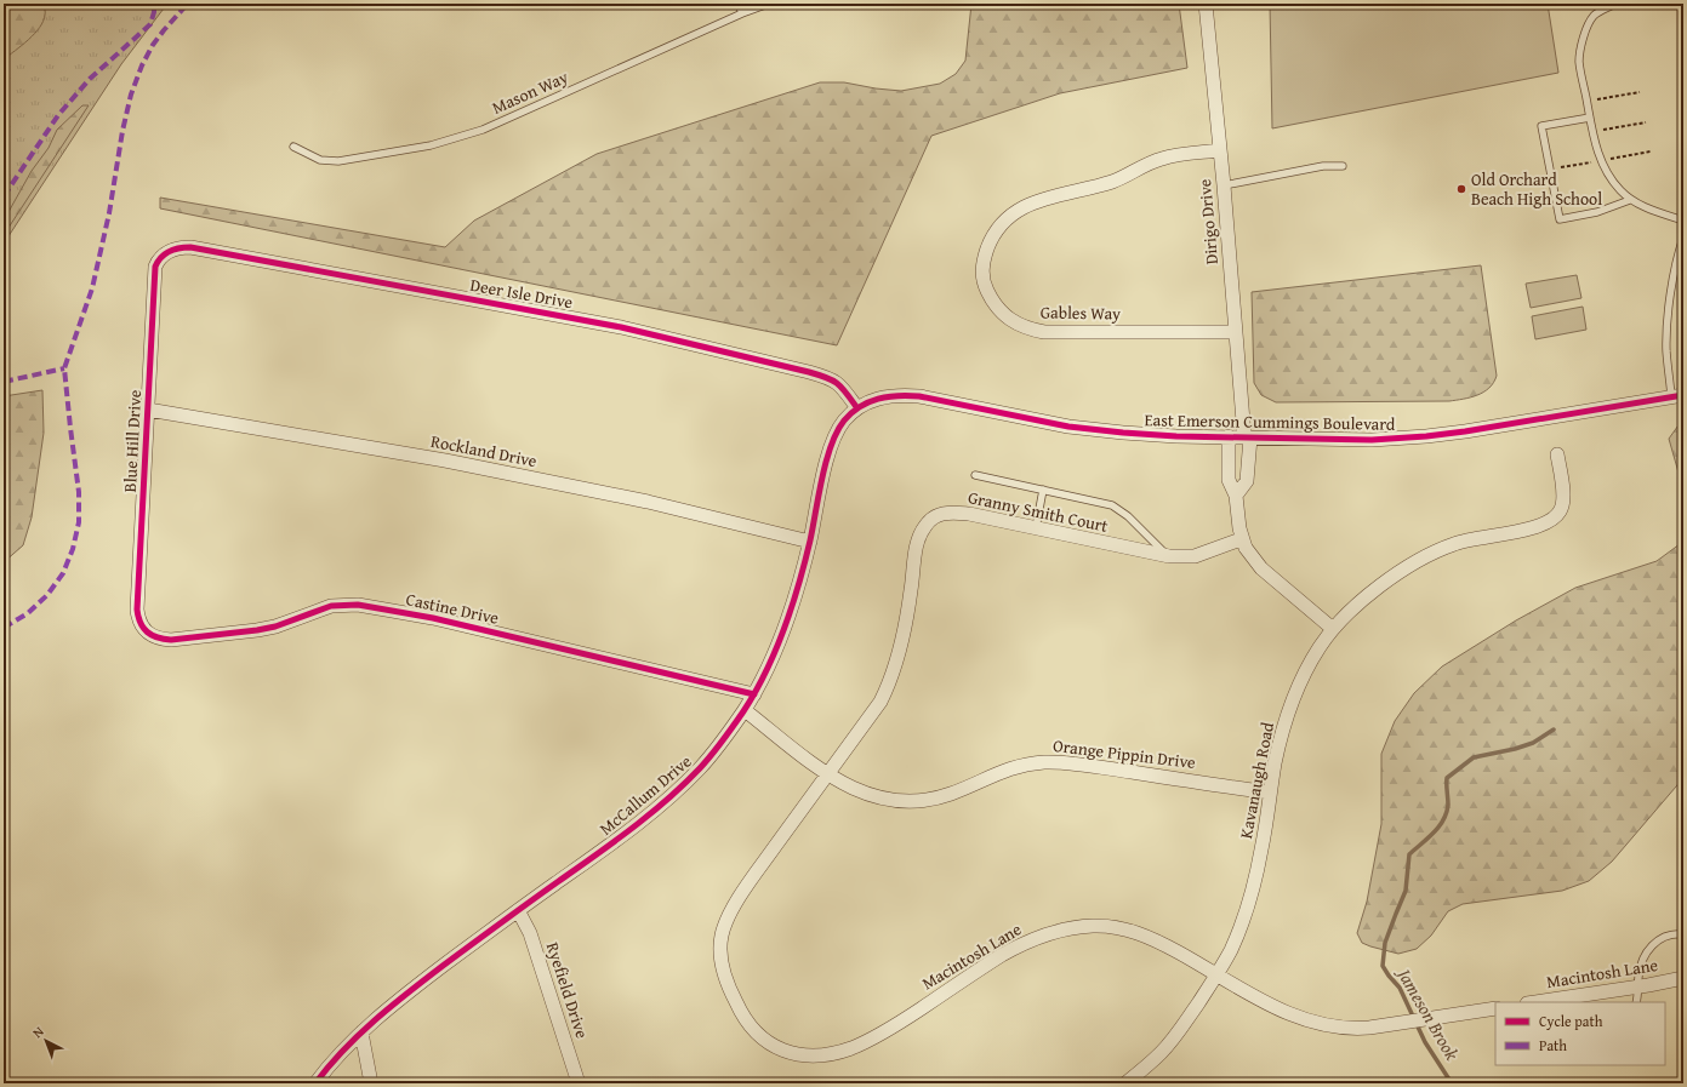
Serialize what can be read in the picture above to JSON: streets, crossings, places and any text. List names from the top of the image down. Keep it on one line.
{"streets":{"street":["Dirigo Drive","Deer Isle Drive","Gables Way","East Emerson Cummings Boulevard","Blue Hill Drive","Rockland Drive","Granny Smith Court","Castine Drive","Orange Pippin Drive","Kavanaugh Road","McCallum Drive","Macintosh Lane","Ryefield Drive"],"lane":["Mason Way"]},"crossings":[["Dirigo Drive","Gables Way"],["Dirigo Drive","East Emerson Cummings Boulevard"],["Deer Isle Drive","East Emerson Cummings Boulevard"],["Deer Isle Drive","Blue Hill Drive"],["Deer Isle Drive","McCallum Drive"],["East Emerson Cummings Boulevard","McCallum Drive"],["Blue Hill Drive","Rockland Drive"],["Blue Hill Drive","Castine Drive"],["Rockland Drive","McCallum Drive"],["Granny Smith Court","Orange Pippin Drive"],["Granny Smith Court","Macintosh Lane"],["Castine Drive","McCallum Drive"],["Orange Pippin Drive","Kavanaugh Road"],["Orange Pippin Drive","McCallum Drive"],["Orange Pippin Drive","Macintosh Lane"],["Kavanaugh Road","Macintosh Lane"],["McCallum Drive","Ryefield Drive"]],"water":["Jameson Brook"],"places":["Old Orchard Beach High School"],"legend":["Cycle path","Path"],"north":"top left"}
